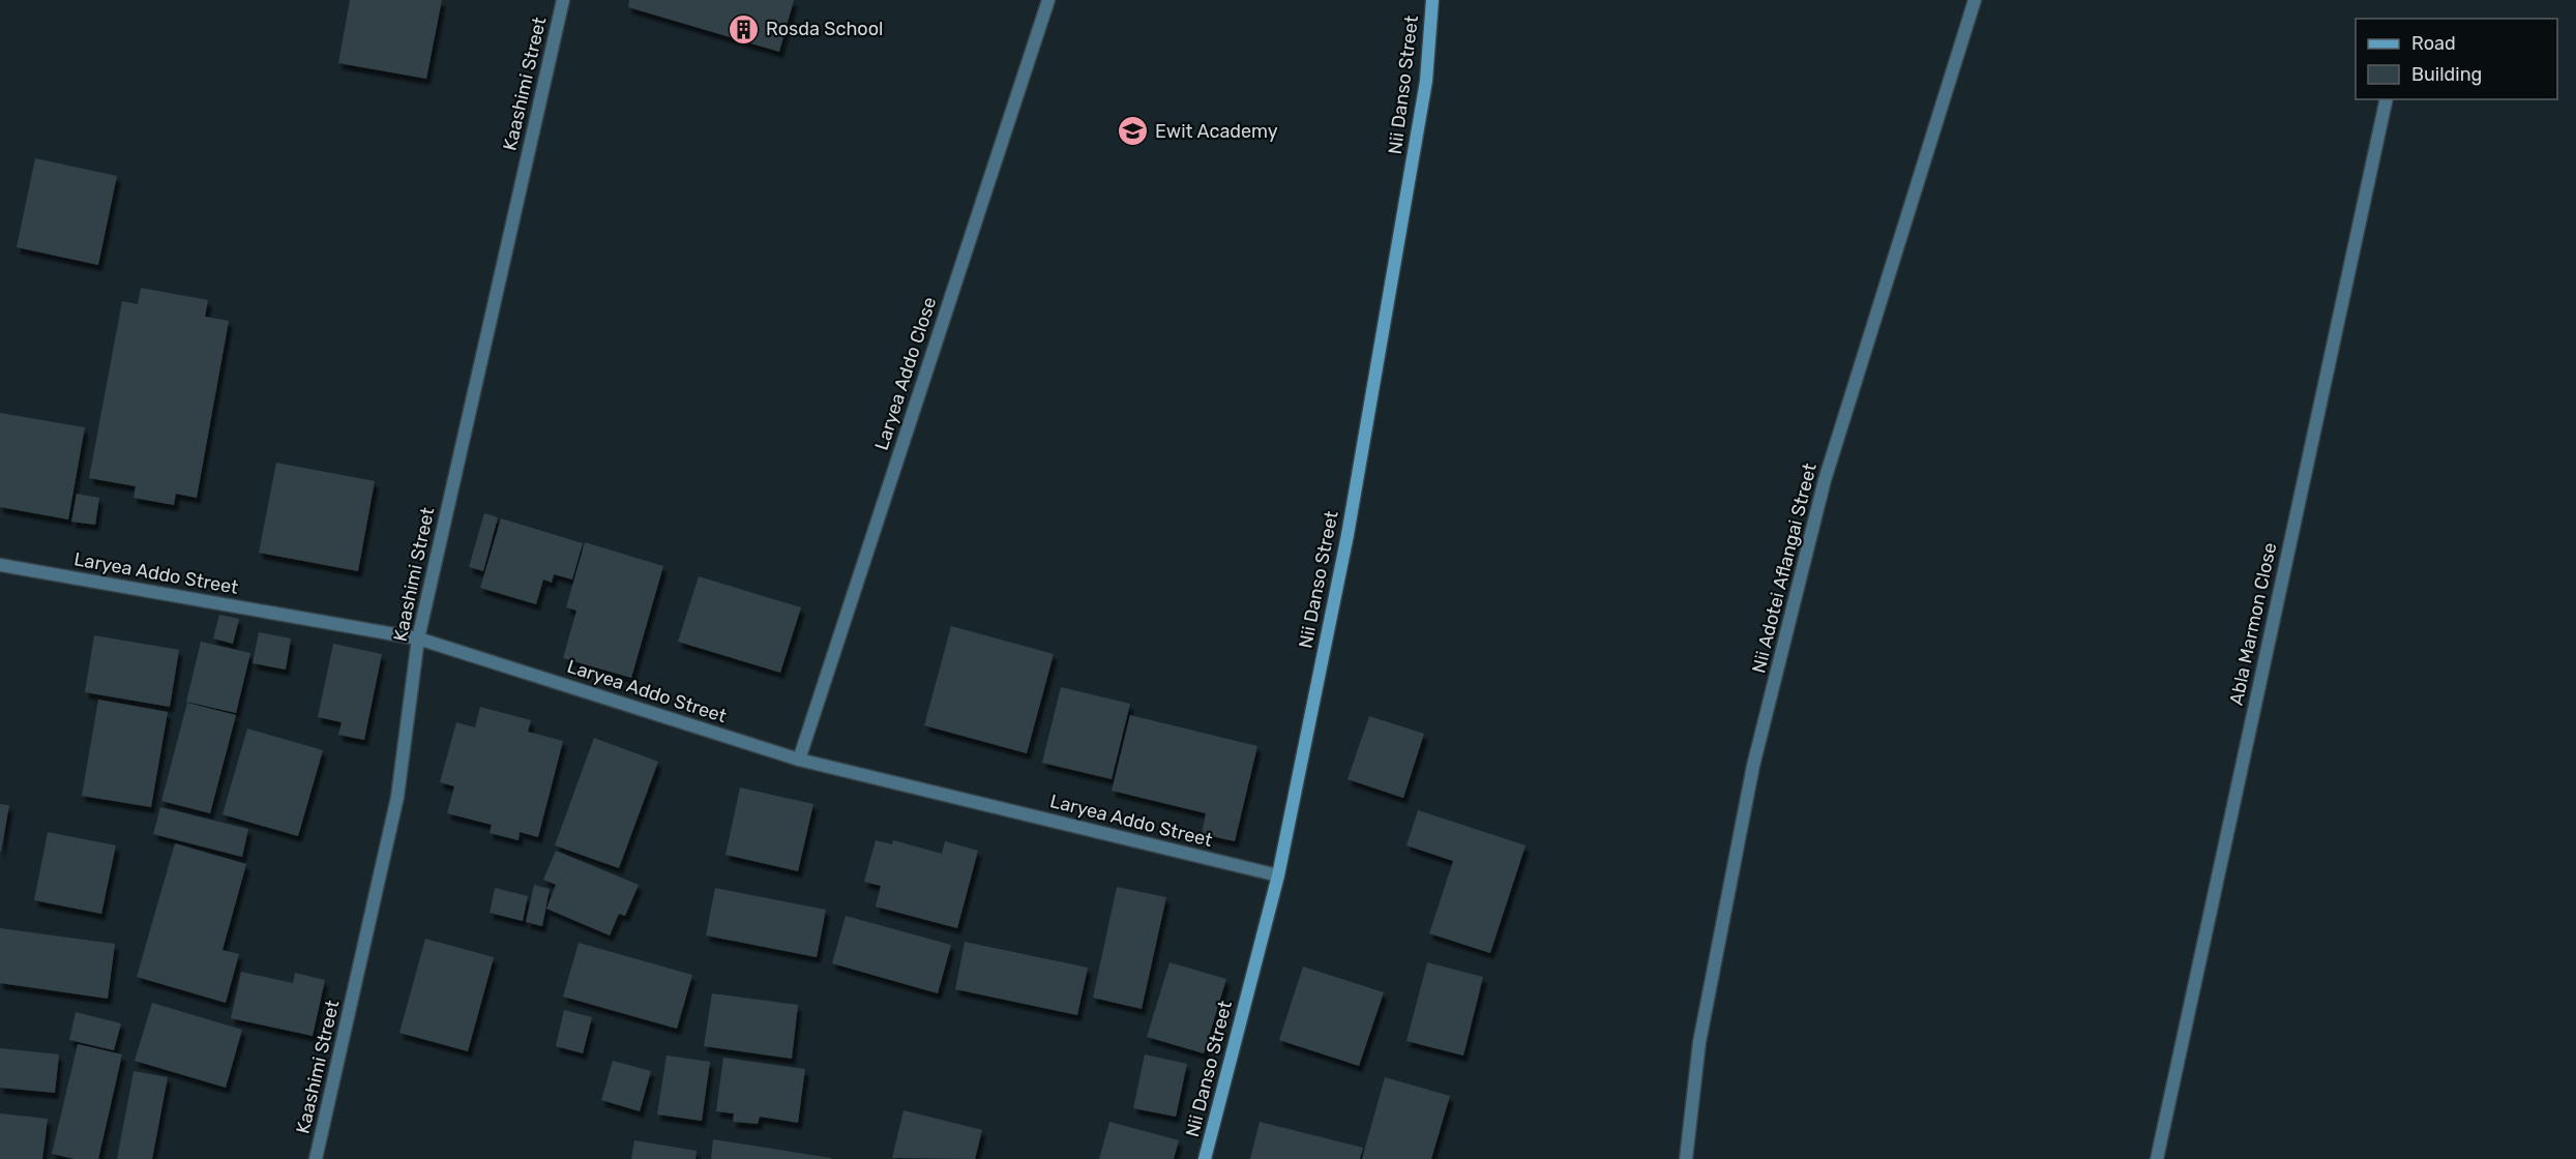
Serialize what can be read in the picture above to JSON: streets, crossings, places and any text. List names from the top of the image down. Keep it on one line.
{"streets":{"street":["Kaashimi Street","Nii Danso Street","Laryea Addo Close","Nii Adotei Aflangai Street","Laryea Addo Street","Abla Marmon Close"]},"crossings":[["Kaashimi Street","Laryea Addo Street"],["Nii Danso Street","Laryea Addo Street"],["Laryea Addo Close","Laryea Addo Street"]],"places":{"building":["Rosda School"],"school or university":["Ewit Academy"]},"legend":["Road","Building"]}
